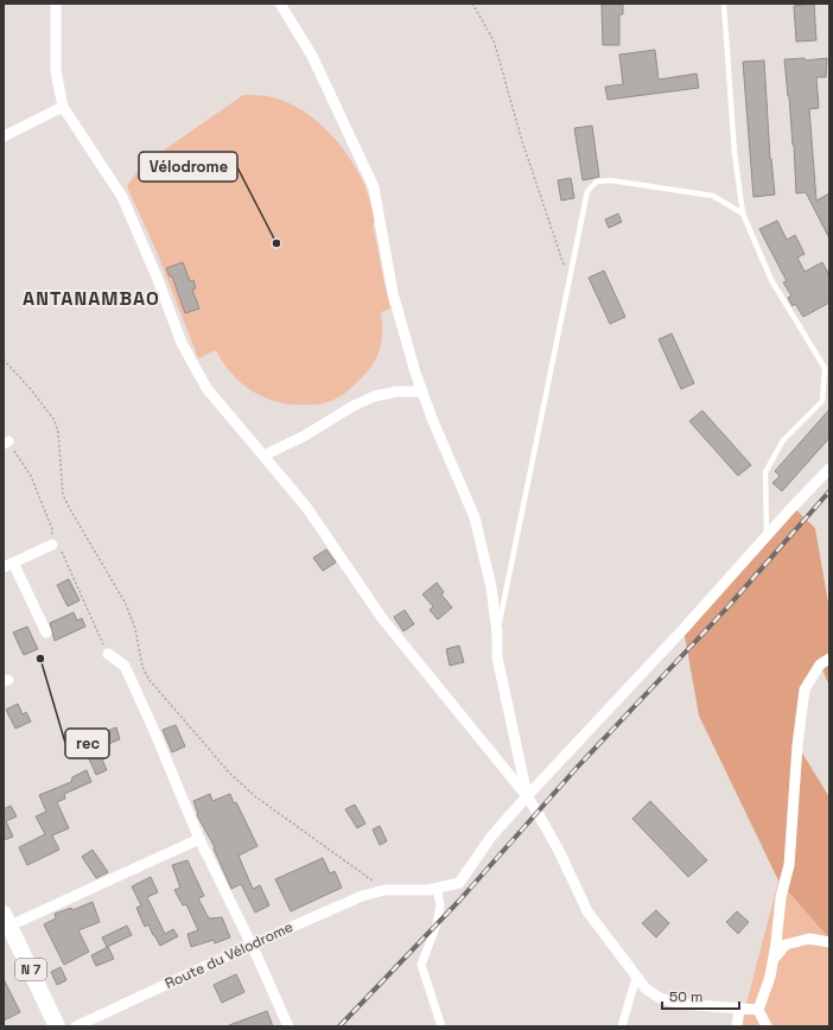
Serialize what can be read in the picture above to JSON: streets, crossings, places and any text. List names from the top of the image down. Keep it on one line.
{"streets":{"main road":["N 7"],"street":["Route du Vélodrome"]},"districts":["ANTANAMBAO"],"places":["Vélodrome","rec"],"scale_bar":"50 m"}
